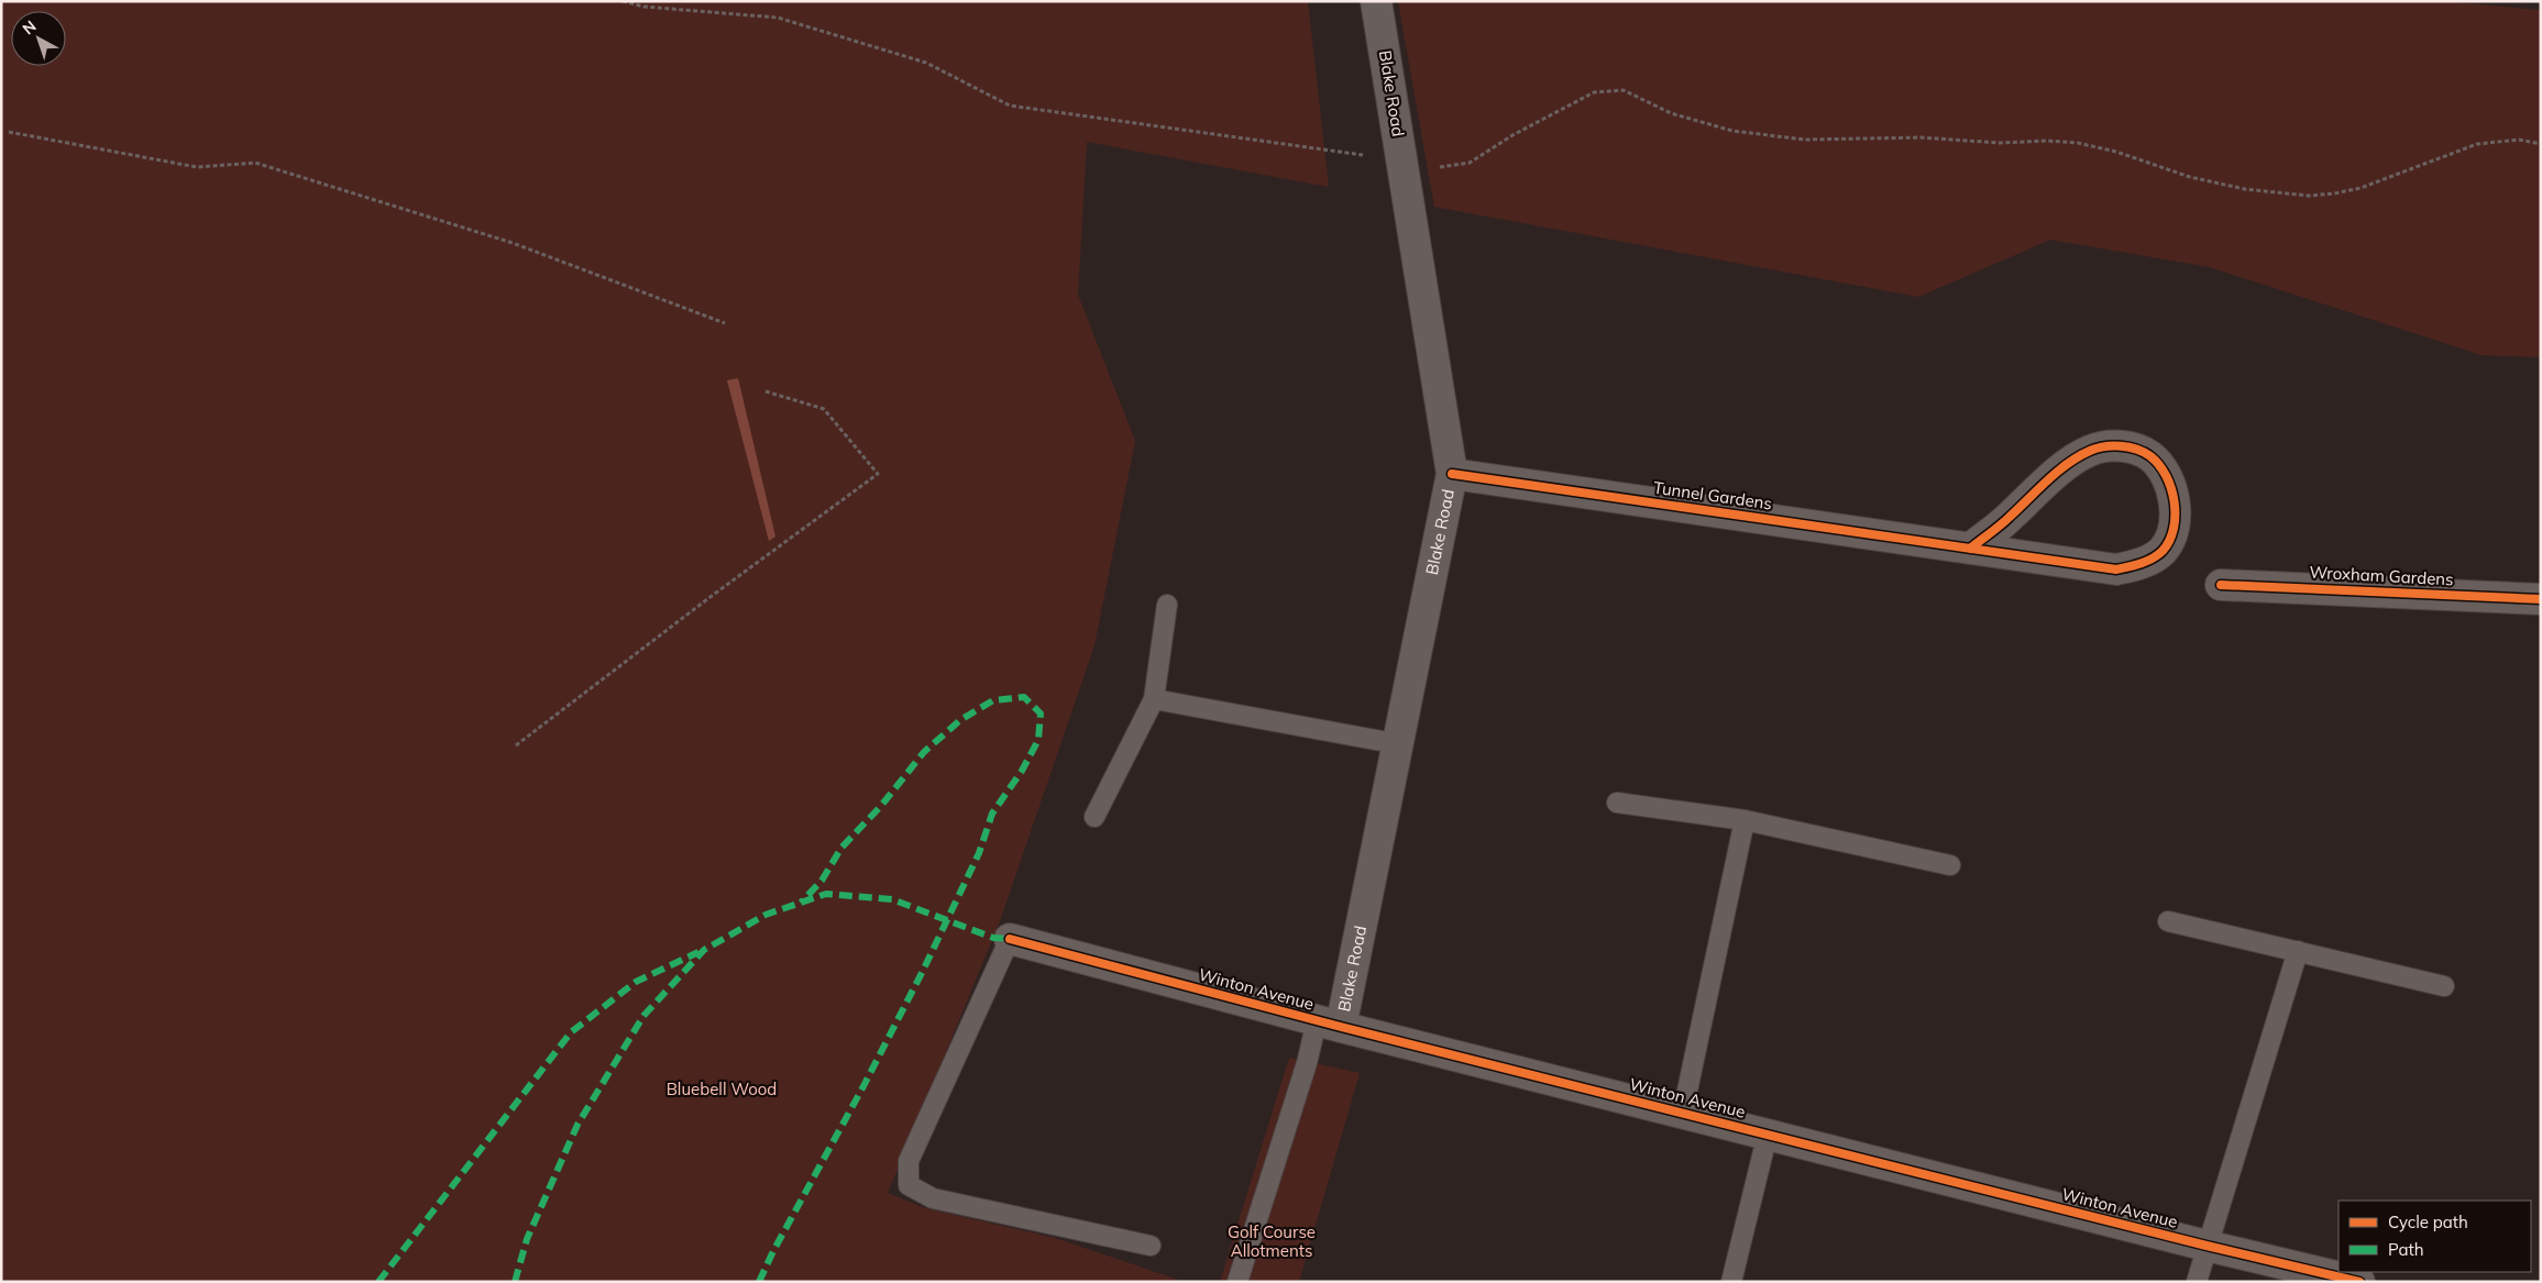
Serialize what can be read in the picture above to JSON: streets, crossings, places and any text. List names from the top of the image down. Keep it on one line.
{"streets":{"street":["Blake Road","Tunnel Gardens","Wroxham Gardens","Winton Avenue"]},"crossings":[["Blake Road","Tunnel Gardens"],["Blake Road","Winton Avenue"]],"parks":["Bluebell Wood","Golf Course Allotments"],"legend":["Cycle path","Path"],"north":"top left"}
